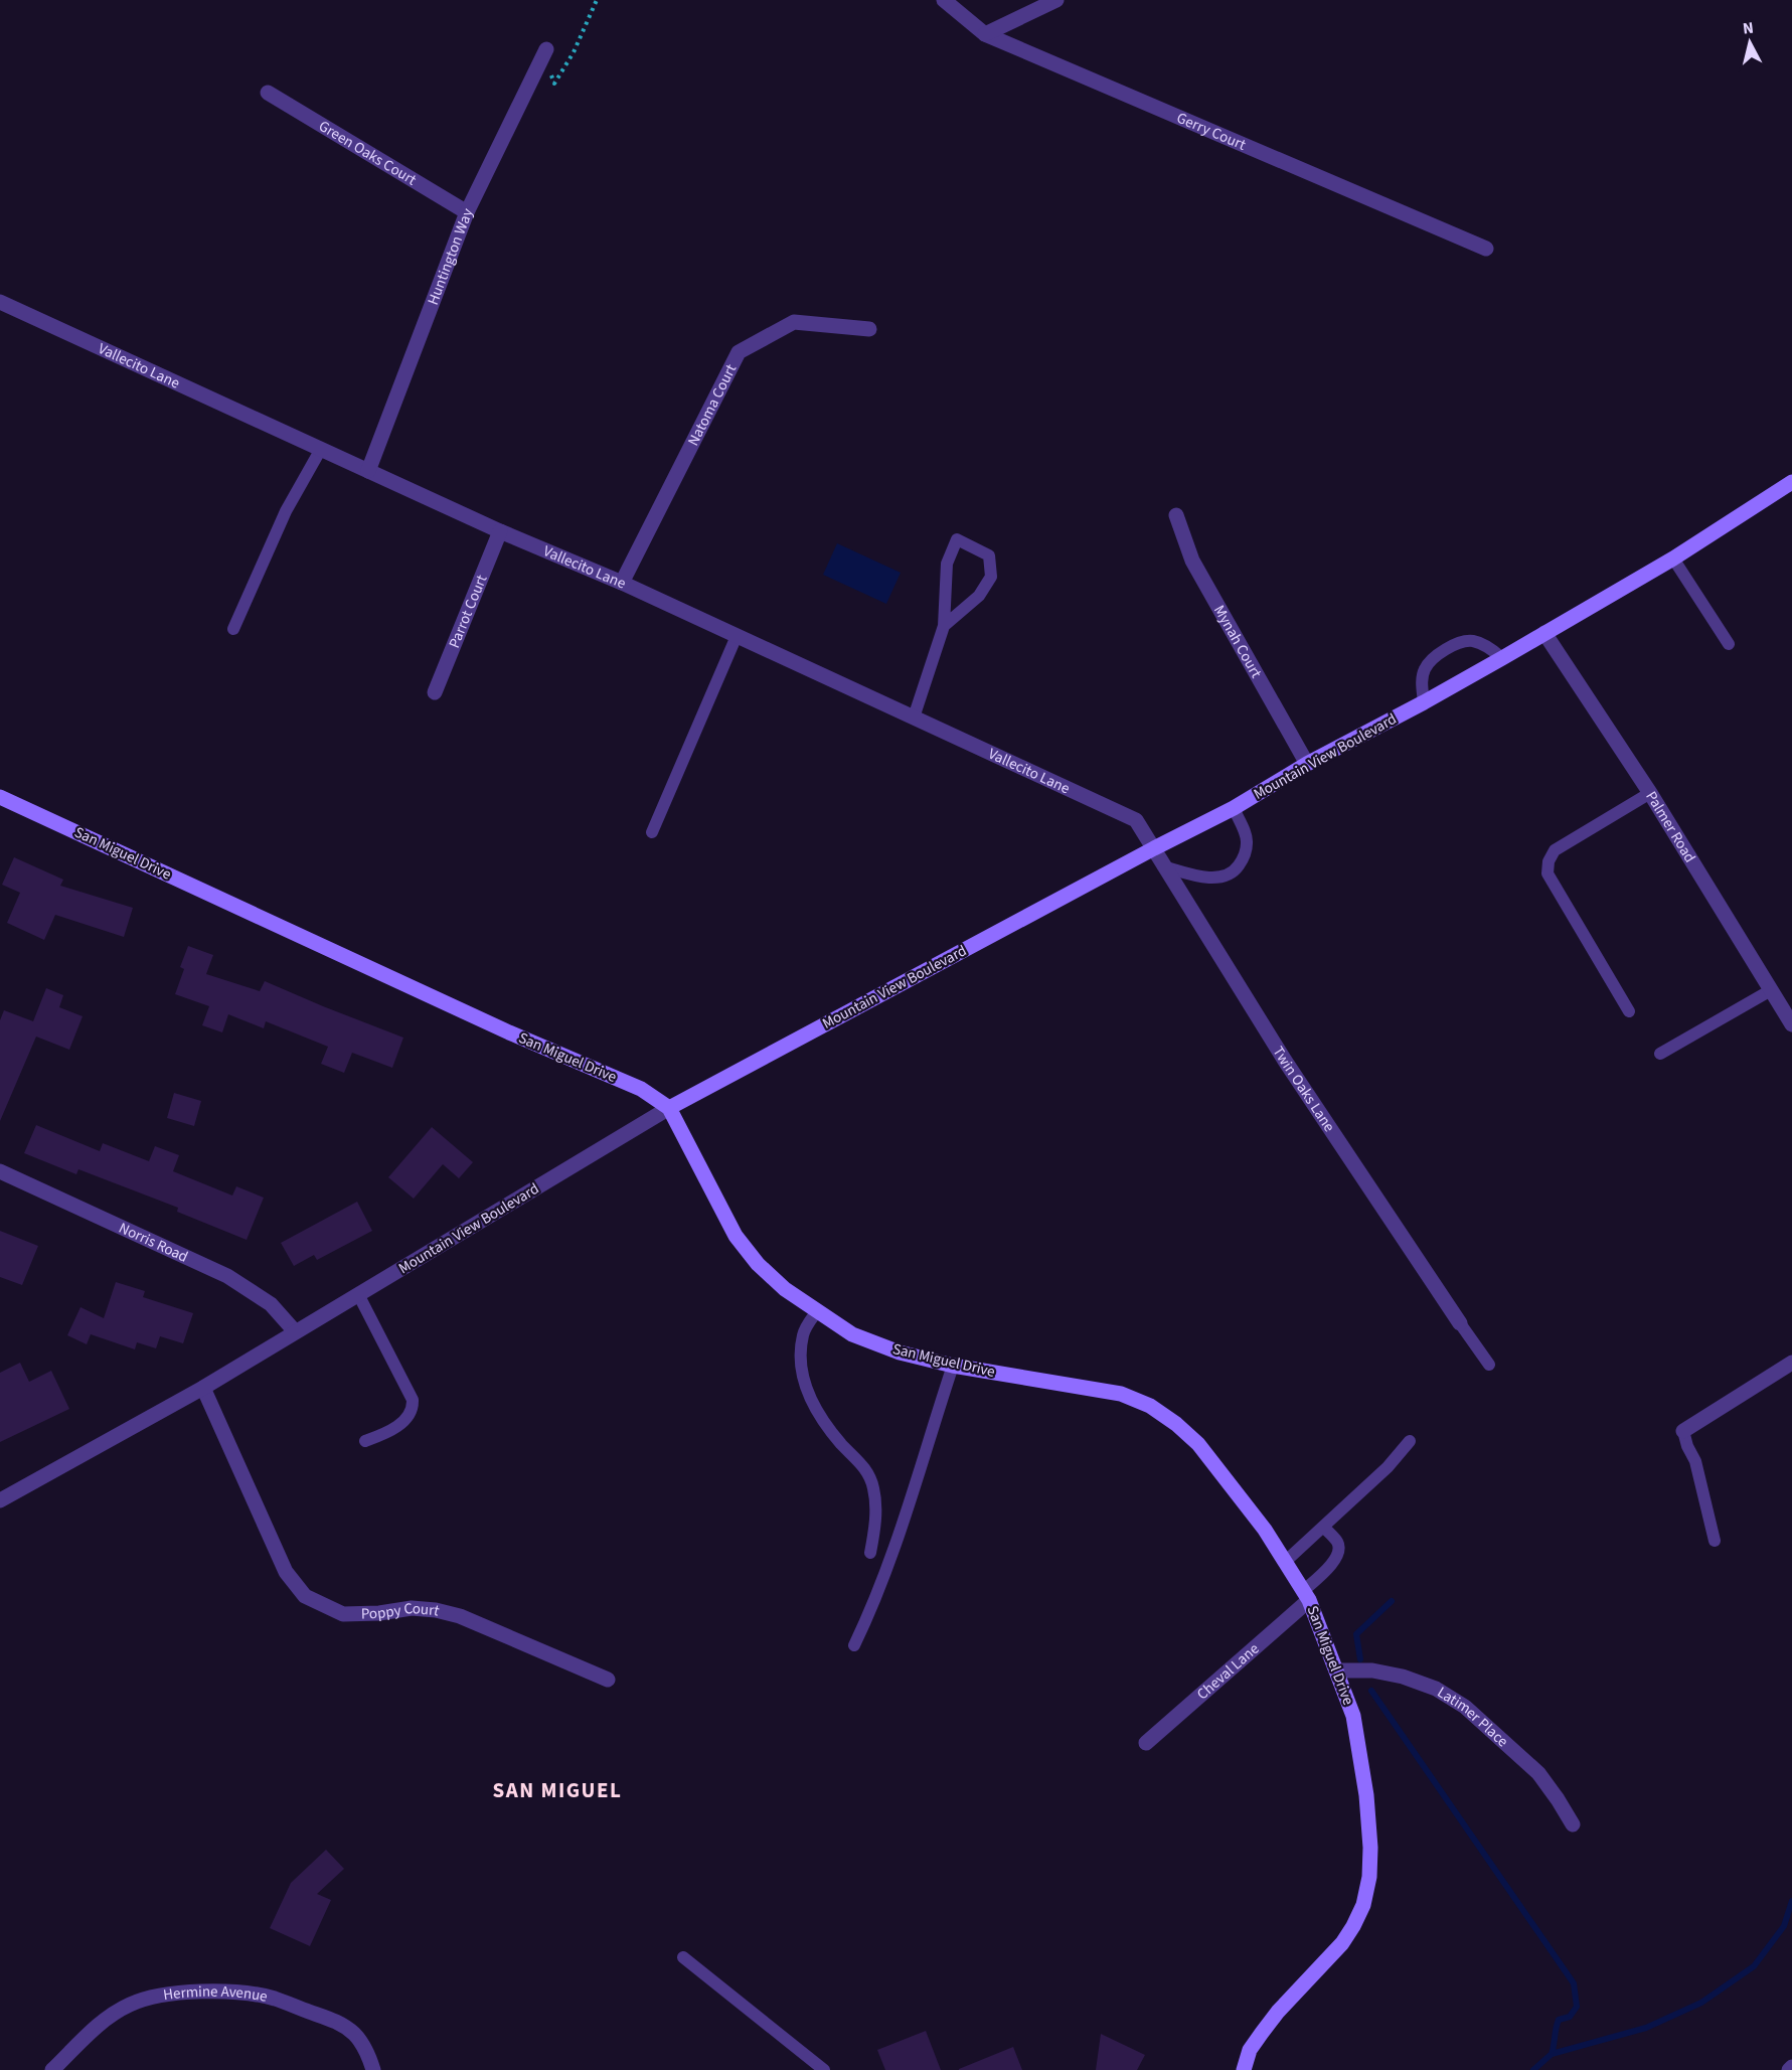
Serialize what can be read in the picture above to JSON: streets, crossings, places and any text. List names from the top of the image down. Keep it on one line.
{"streets":{"street":["Gerry Court","Green Oaks Court","Huntington Way","Vallecito Lane","Natoma Court","Parrot Court","Mynah Court","Mountain View Boulevard","Palmer Road","San Miguel Drive","Twin Oaks Lane","Norris Road","Poppy Court","Cheval Lane","Latimer Place","Hermine Avenue"]},"crossings":[["Green Oaks Court","Huntington Way"],["Huntington Way","Vallecito Lane"],["Vallecito Lane","Natoma Court"],["Vallecito Lane","Parrot Court"],["Vallecito Lane","Mountain View Boulevard"],["Vallecito Lane","Twin Oaks Lane"],["Mynah Court","Mountain View Boulevard"],["Mountain View Boulevard","Palmer Road"],["Mountain View Boulevard","San Miguel Drive"],["Mountain View Boulevard","Twin Oaks Lane"],["Mountain View Boulevard","Norris Road"],["Mountain View Boulevard","Poppy Court"],["San Miguel Drive","Cheval Lane"],["San Miguel Drive","Latimer Place"]],"districts":["SAN MIGUEL"],"north":"top"}
